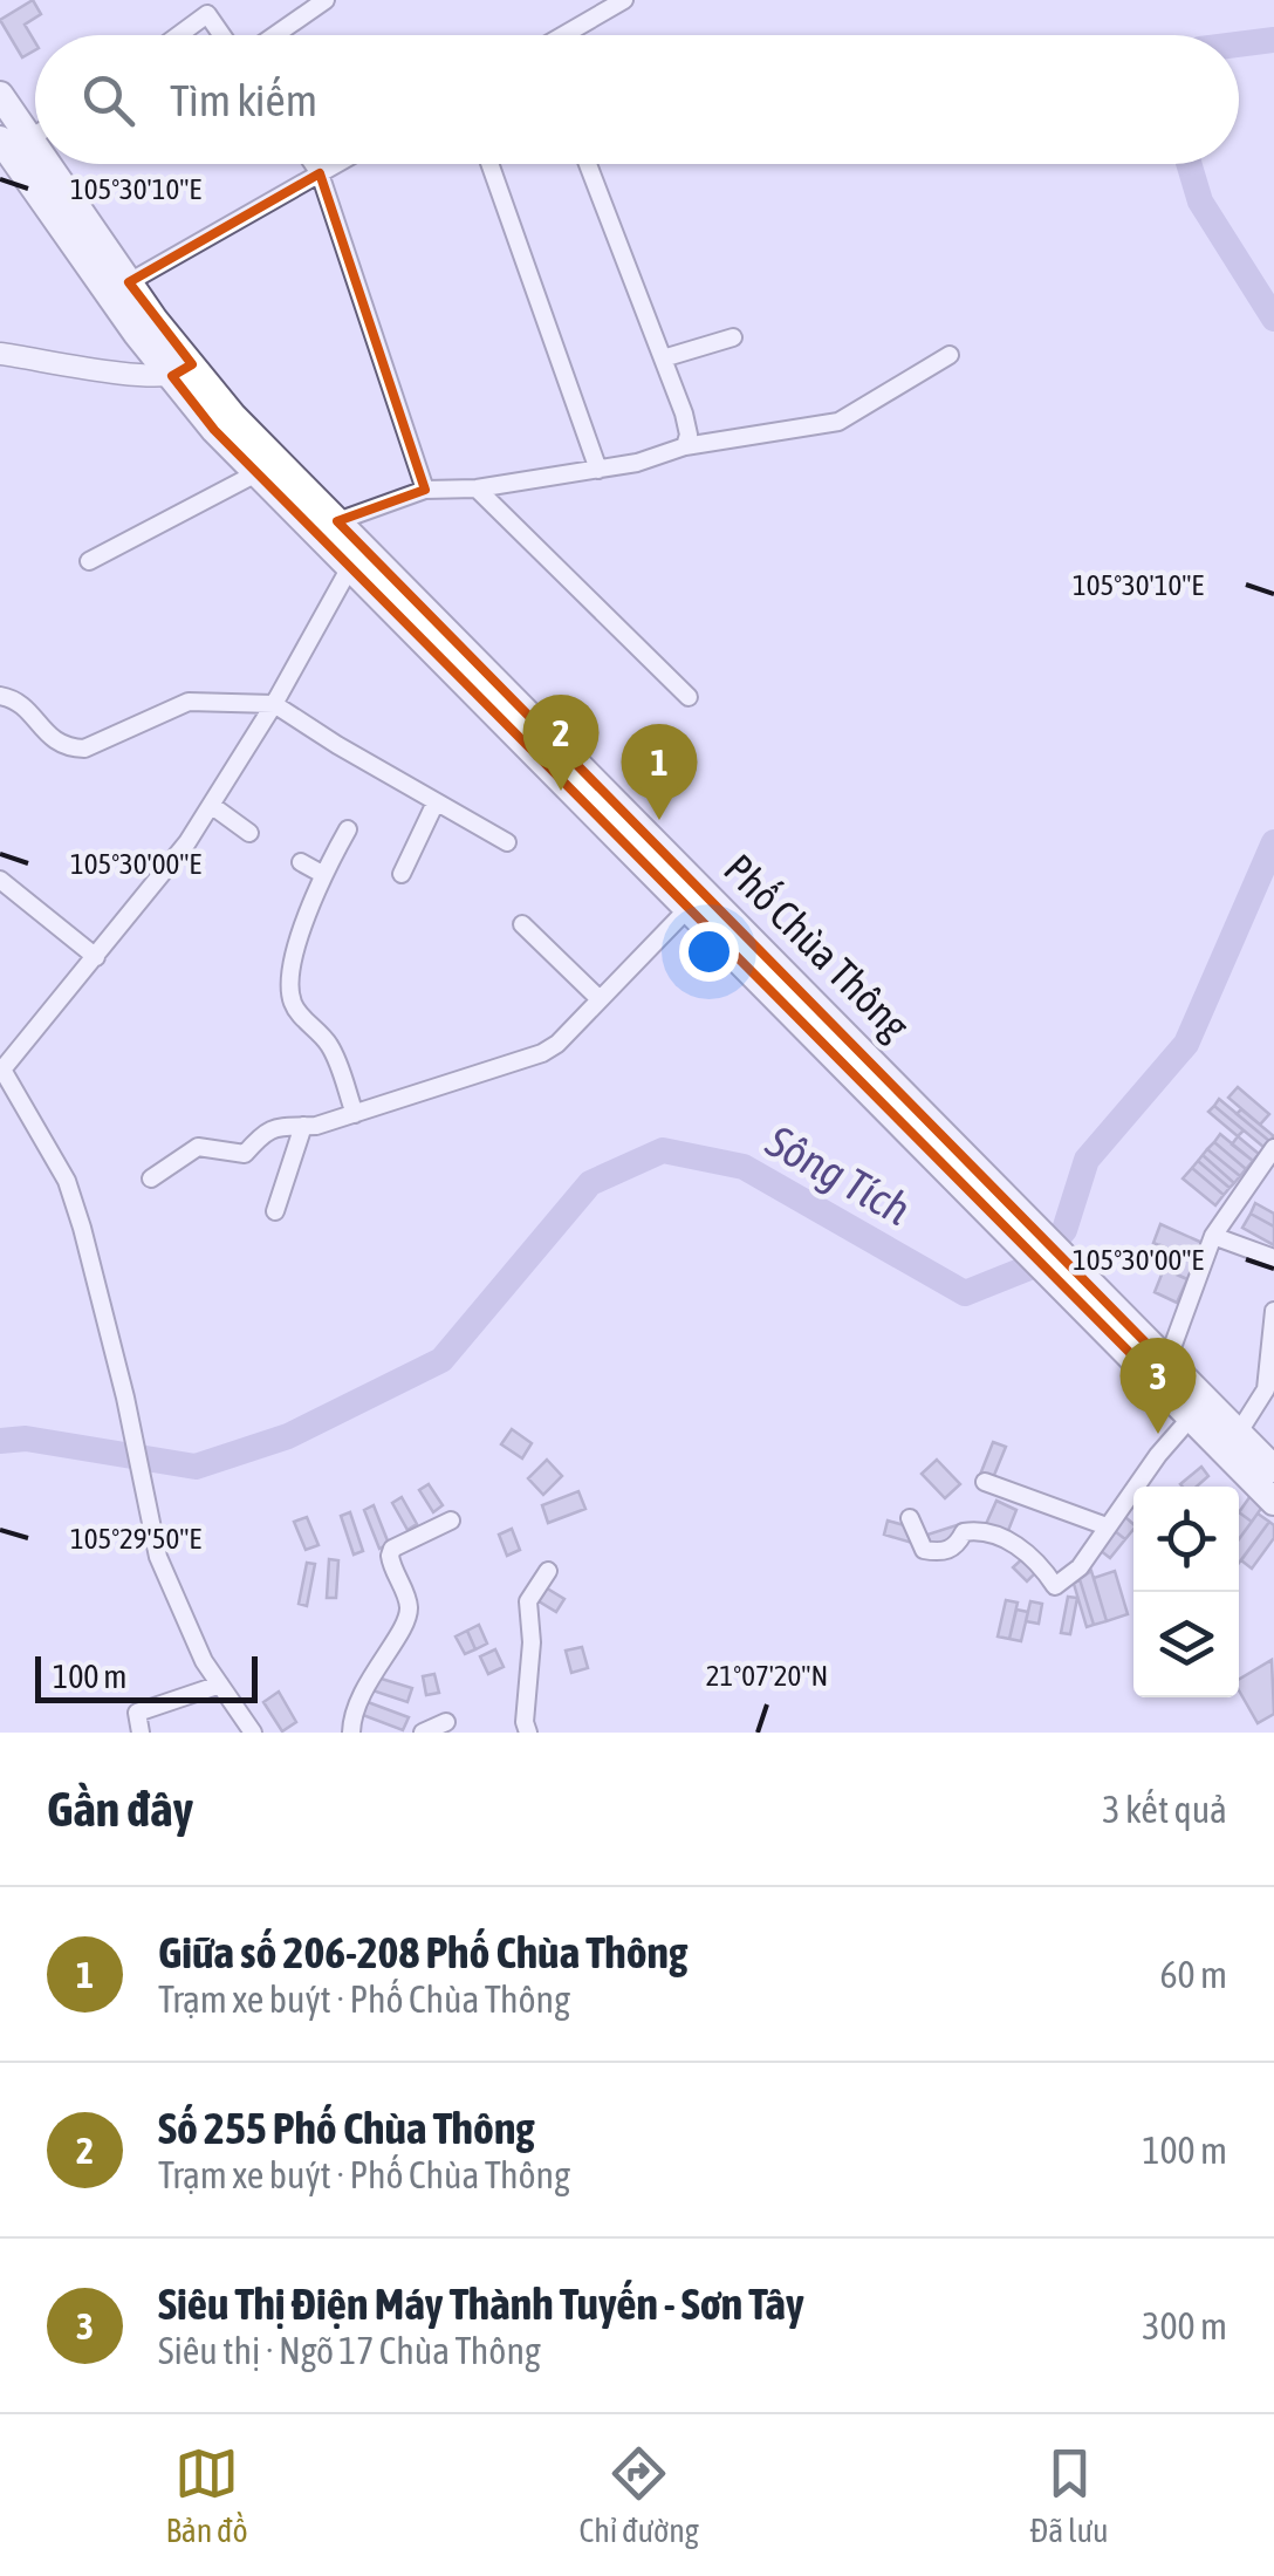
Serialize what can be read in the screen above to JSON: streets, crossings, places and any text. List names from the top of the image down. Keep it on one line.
{"streets":{"highway":["Phố Chùa Thông"]},"water":["Sông Tích"],"scale_bar":"100 m","page":{"search":"Tìm kiếm","pins":["2","1","3"],"scale":"100 m","heading":["Gần đây","3 kết quả"],"list":[{"mark":"1","name":"Giữa số 206-208 Phố Chùa Thông","note":"Trạm xe buýt · Phố Chùa Thông","value":"60 m"},{"mark":"2","name":"Số 255 Phố Chùa Thông","note":"Trạm xe buýt · Phố Chùa Thông","value":"100 m"},{"mark":"3","name":"Siêu Thị Điện Máy Thành Tuyến - Sơn Tây","note":"Siêu thị · Ngõ 17 Chùa Thông","value":"300 m"}],"nav":["Bản đồ","Chỉ đường","Đã lưu"]},"coordinates":["105°30'10\"E","105°30'00\"E","105°29'50\"E","21°07'20\"N"]}
